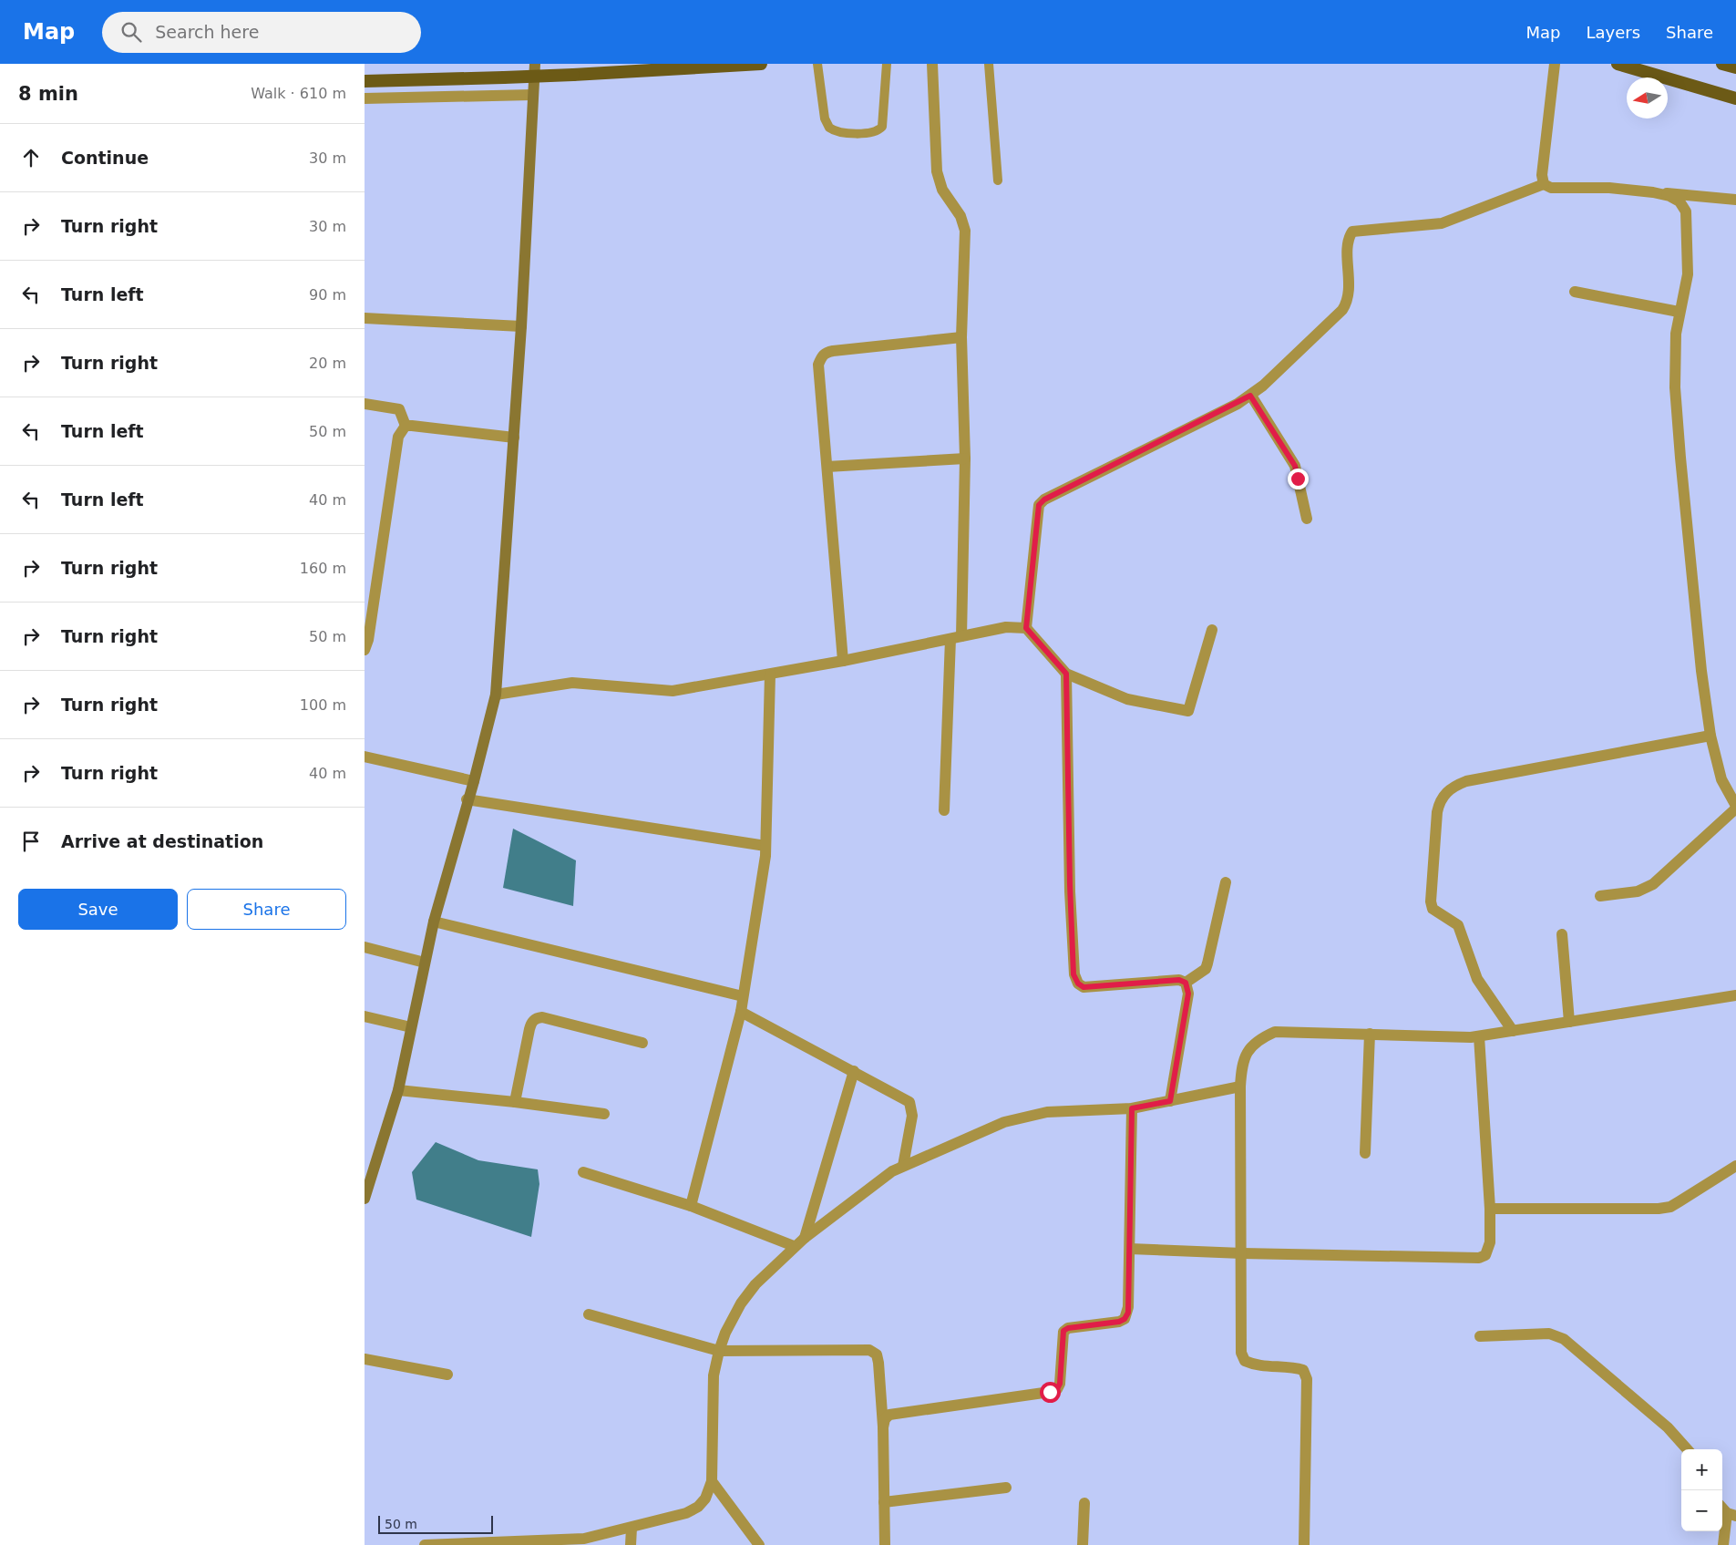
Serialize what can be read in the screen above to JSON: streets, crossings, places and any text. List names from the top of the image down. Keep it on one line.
{"scale_bar":"50 m","north":"left","page":{"header":"Map","search":"Search here","nav":["Map","Layers","Share"],"heading":["8 min","Walk · 610 m"],"list":[["Continue","30 m"],["Turn right","30 m"],["Turn left","90 m"],["Turn right","20 m"],["Turn left","50 m"],["Turn left","40 m"],["Turn right","160 m"],["Turn right","50 m"],["Turn right","100 m"],["Turn right","40 m"],"Arrive at destination"],"buttons":["Save","Share"],"map_buttons":["+","−"],"scale":"50 m"}}
